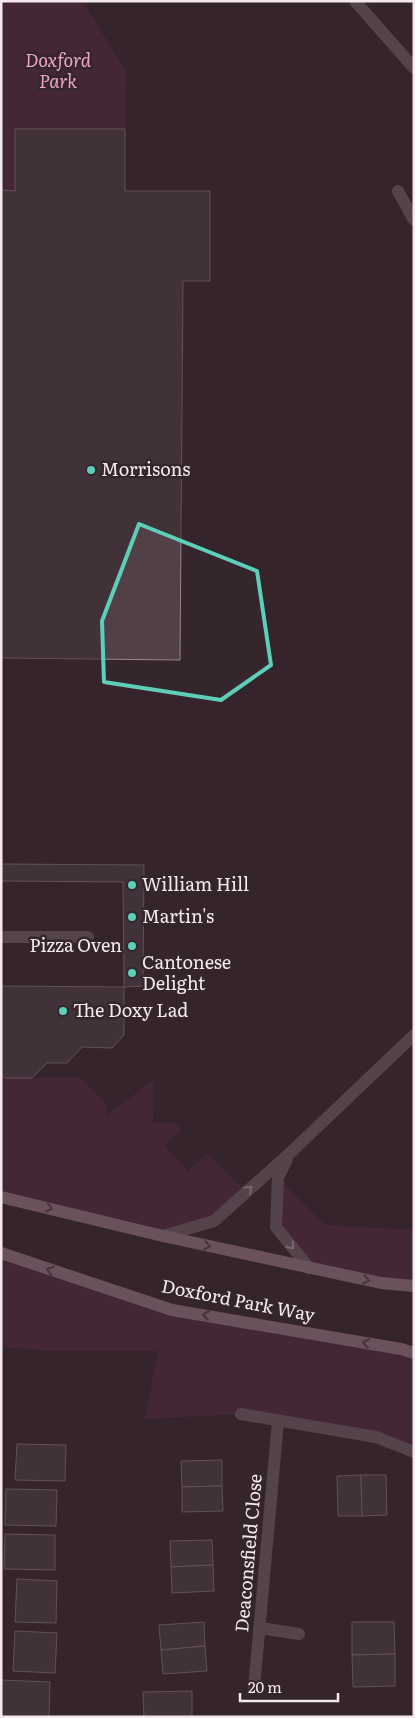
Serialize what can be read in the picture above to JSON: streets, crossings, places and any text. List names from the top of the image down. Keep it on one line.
{"streets":{"main road":["Doxford Park Way"],"street":["Deaconsfield Close"]},"parks":["Doxford Park"],"places":["Morrisons","William Hill","Martin's","Pizza Oven","Cantonese Delight","The Doxy Lad"],"scale_bar":"20 m"}
